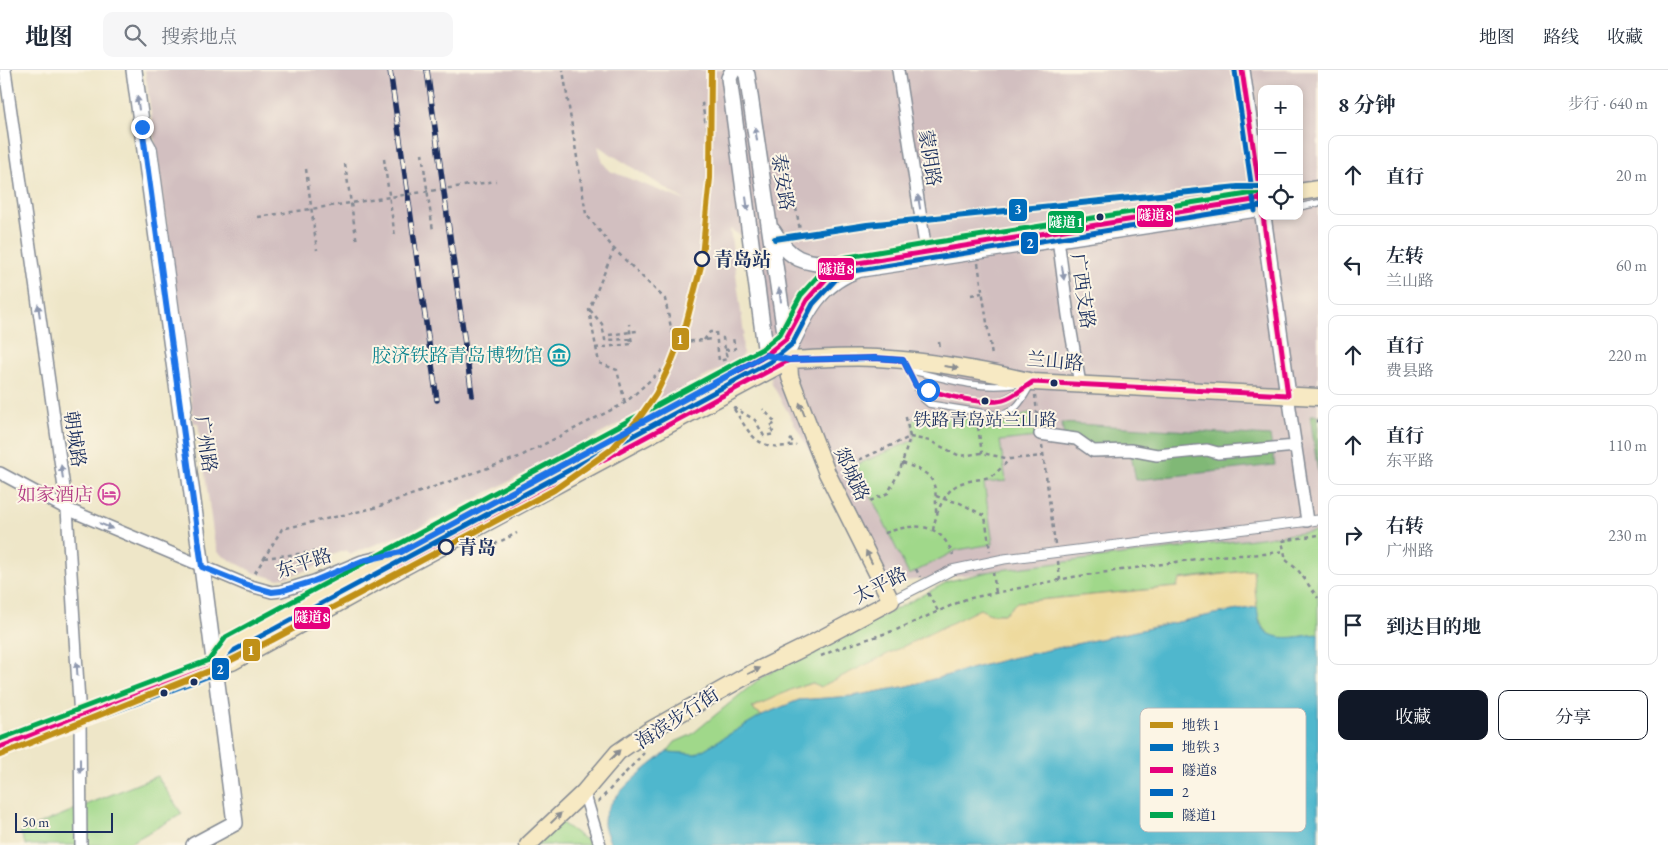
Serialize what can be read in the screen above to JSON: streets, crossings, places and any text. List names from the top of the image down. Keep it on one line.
{"streets":{"main road":["兰山路","郯城路","太平路"],"street":["蒙阴路","泰安路","广西支路","朝城路","广州路","东平路"],"path":["海滨步行街"]},"crossings":[["泰安路","兰山路"],["泰安路","郯城路"],["广西支路","兰山路"],["兰山路","郯城路"],["朝城路","东平路"],["广州路","东平路"],["郯城路","太平路"]],"one_way":["蒙阴路","广西支路","广州路","郯城路","太平路"],"places":{"other":["青岛站","铁路青岛站兰山路","青岛"],"museum":["胶济铁路青岛博物馆"],"hotel":["如家酒店"]},"lines":["metro line 1","transit line 隧道8","transit line 2","metro line 3","transit line 隧道1"],"legend":["地铁 1","地铁 3","隧道8","2","隧道1"],"scale_bar":"50 m","page":{"header":"地图","search":"搜索地点","nav":["地图","路线","收藏"],"heading":["8 分钟","步行 · 640 m"],"map_buttons":["+","−"],"list":[["直行","20 m"],["左转","兰山路","60 m"],["直行","费县路","220 m"],["直行","东平路","110 m"],["右转","广州路","230 m"],"到达目的地"],"buttons":["收藏","分享"],"scale":"50 m"}}
